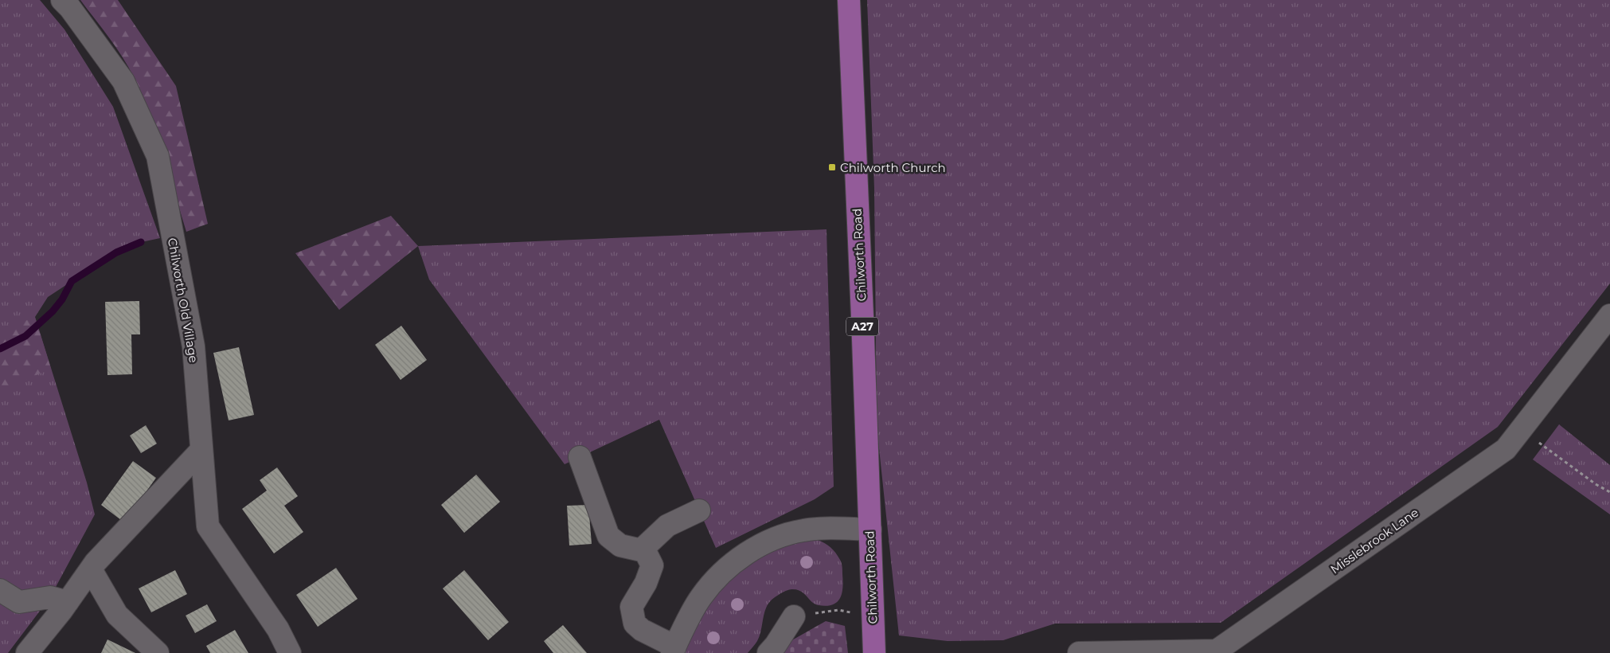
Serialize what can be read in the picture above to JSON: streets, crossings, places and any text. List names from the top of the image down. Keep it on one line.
{"streets":{"main road":["Chilworth Road","A27"],"street":["Chilworth Old Village","Misslebrook Lane"]},"places":{"transit":["Chilworth Church"]}}
